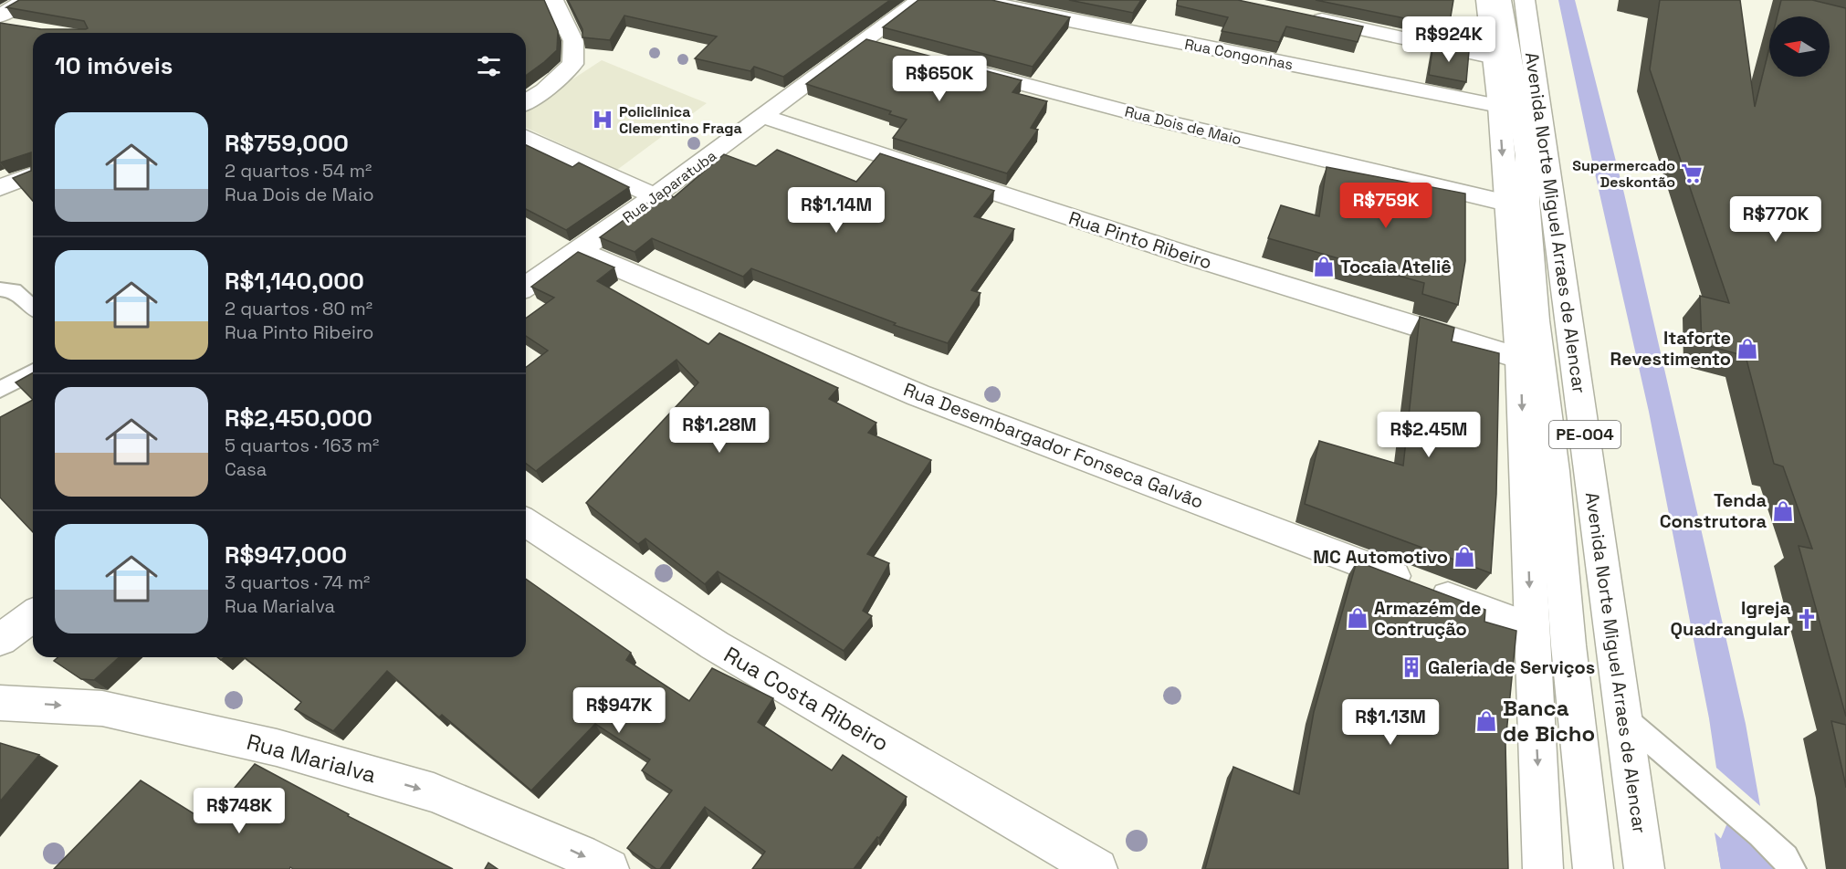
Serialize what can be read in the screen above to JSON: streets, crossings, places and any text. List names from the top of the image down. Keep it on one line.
{"streets":{"street":["Rua Congonhas","Rua Dois de Maio","Rua Japaratuba","Avenida Norte Miguel Arraes de Alencar","Rua Pinto Ribeiro","PE-004","Rua Desembargador Fonseca Galvão","Rua Costa Ribeiro","Rua Marialva"]},"crossings":[["Rua Congonhas","PE-004"],["Rua Dois de Maio","PE-004"],["Rua Japaratuba","Rua Pinto Ribeiro"],["Rua Japaratuba","Rua Desembargador Fonseca Galvão"],["Rua Pinto Ribeiro","PE-004"],["PE-004","Rua Desembargador Fonseca Galvão"]],"one_way":["Rua Marialva"],"places":{"hospital":["Policlinica Clementino Fraga"],"supermarket":["Supermercado Deskontão"],"shop":["Tocaia Ateliê","Itaforte Revestimento","Tenda Construtora","MC Automotivo","Armazém de Contrução","Banca de Bicho"],"church":["Igreja Quadrangular"],"building":["Galeria de Serviços"]},"north":"left","page":{"price":["R$924K","R$650K","R$759K","R$1.14M","R$770K","R$1.28M","R$2.45M","R$947K","R$1.13M","R$748K"],"heading":"10 imóveis","list":[{"name":"R$759,000","note":"2 quartos · 54 m² · Rua Dois de Maio"},{"name":"R$1,140,000","note":"2 quartos · 80 m² · Rua Pinto Ribeiro"},{"name":"R$2,450,000","note":"5 quartos · 163 m² · Casa"},{"name":"R$947,000","note":"3 quartos · 74 m² · Rua Marialva"}]}}
